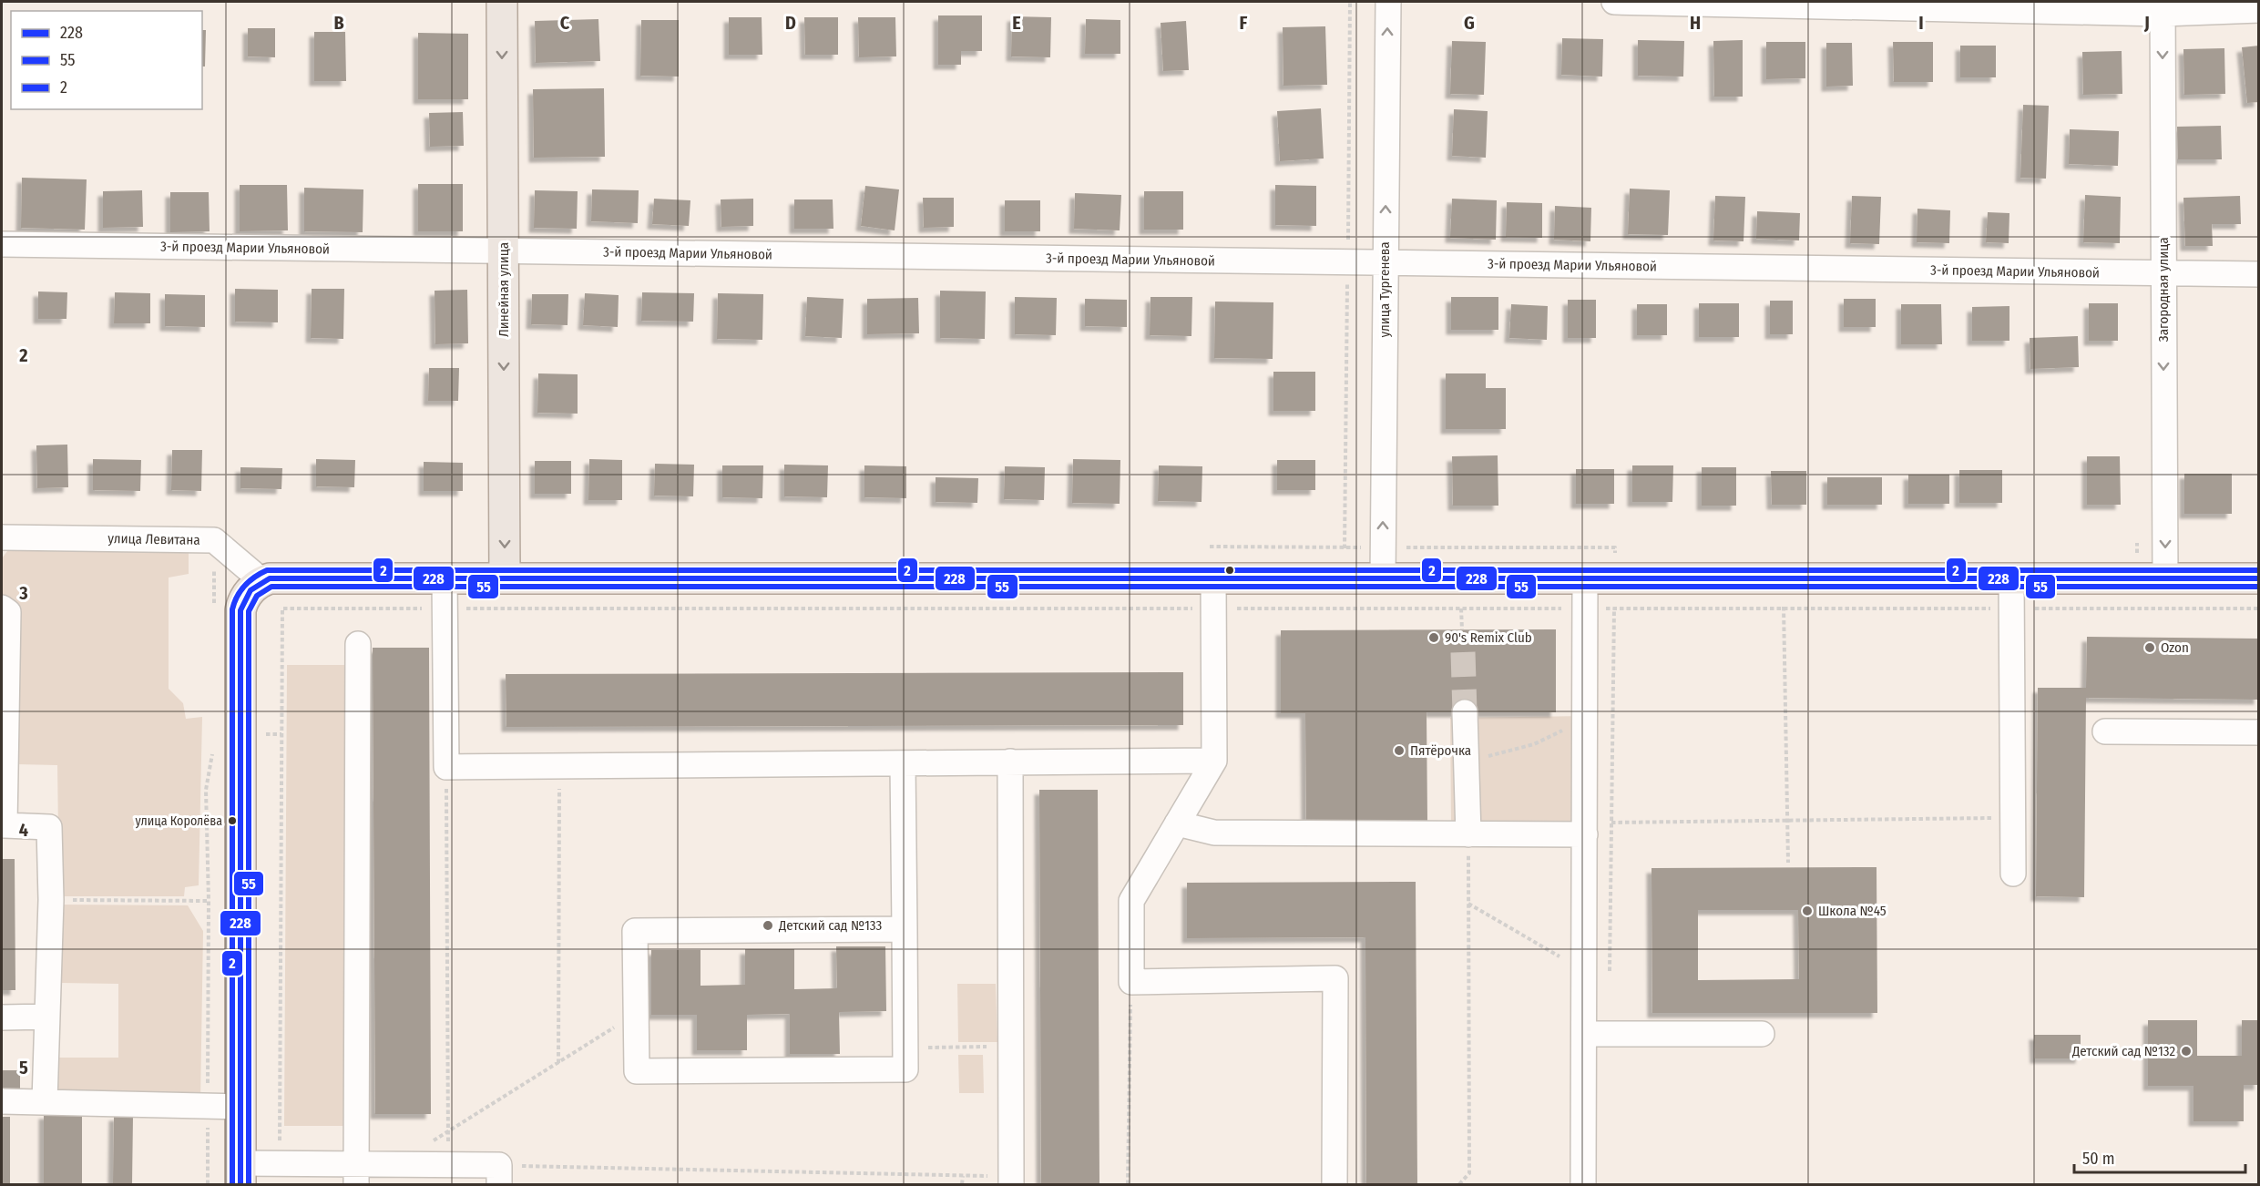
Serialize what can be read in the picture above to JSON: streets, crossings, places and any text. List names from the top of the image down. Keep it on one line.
{"streets":{"main road":["Линейная улица"],"street":["3-й проезд Марии Ульяновой","улица Тургенева","Загородная улица","улица Левитана"]},"crossings":[["3-й проезд Марии Ульяновой","Линейная улица"],["3-й проезд Марии Ульяновой","улица Тургенева"],["3-й проезд Марии Ульяновой","Загородная улица"]],"one_way":["Линейная улица","улица Тургенева","Загородная улица"],"places":["90's Remix Club","Ozon","Пятёрочка","улица Королёва","Школа №45","Детский сад №133","Детский сад №132"],"lines":["transit line 2","transit line 228","transit line 55"],"legend":["228","55","2"],"scale_bar":"50 m","grid":{"columns":["B","C","D","E","F","G","H","I","J"],"rows":["2","3","4","5"]}}
